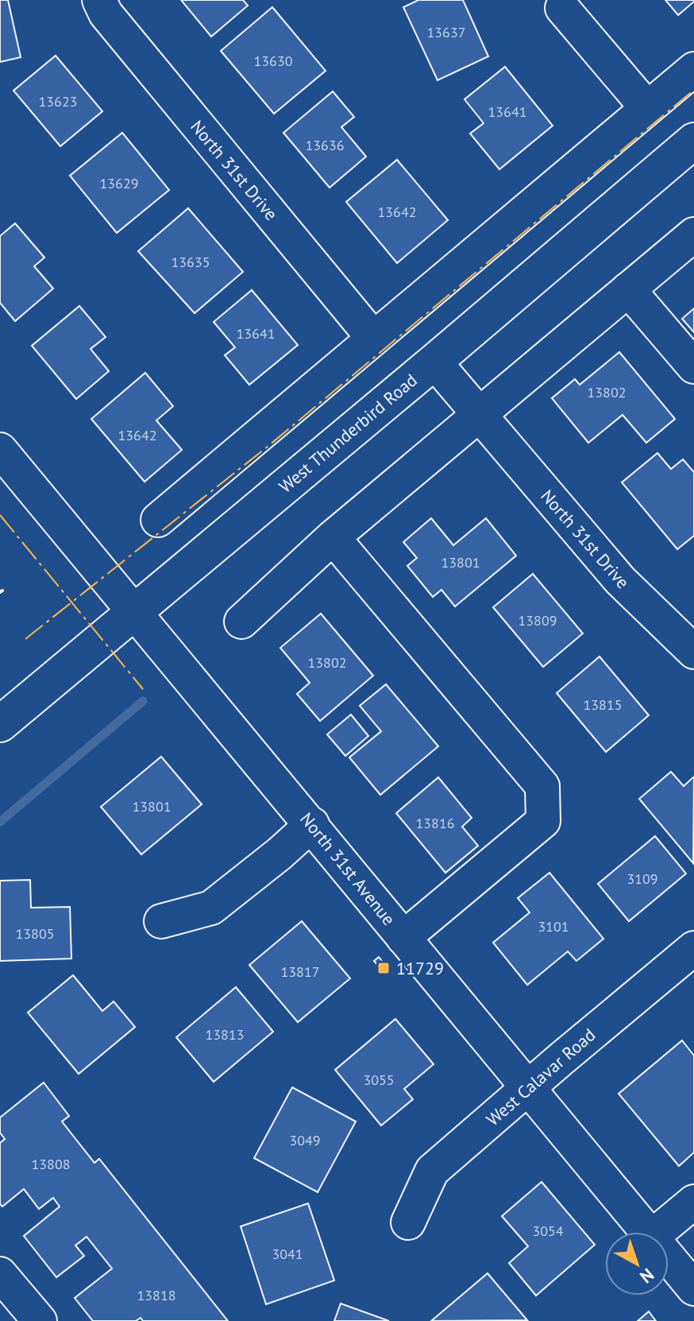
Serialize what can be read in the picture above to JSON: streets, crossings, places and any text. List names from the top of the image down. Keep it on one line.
{"streets":{"main road":["West Thunderbird Road"],"street":["North 31st Drive","North 31st Avenue","West Calavar Road"]},"crossings":[["North 31st Drive","West Thunderbird Road"],["West Thunderbird Road","North 31st Avenue"],["North 31st Avenue","West Calavar Road"]],"places":{"transit":["11729"]},"house_numbers":["13637","13630","13623","13641","13636","13629","13642","13635","13641","13802","13642","13801","13809","13802","13815","13801","13816","3109","3101","13805","13817","13813","3055","3049","13808","3054","3041","13818"],"north":"bottom right"}
